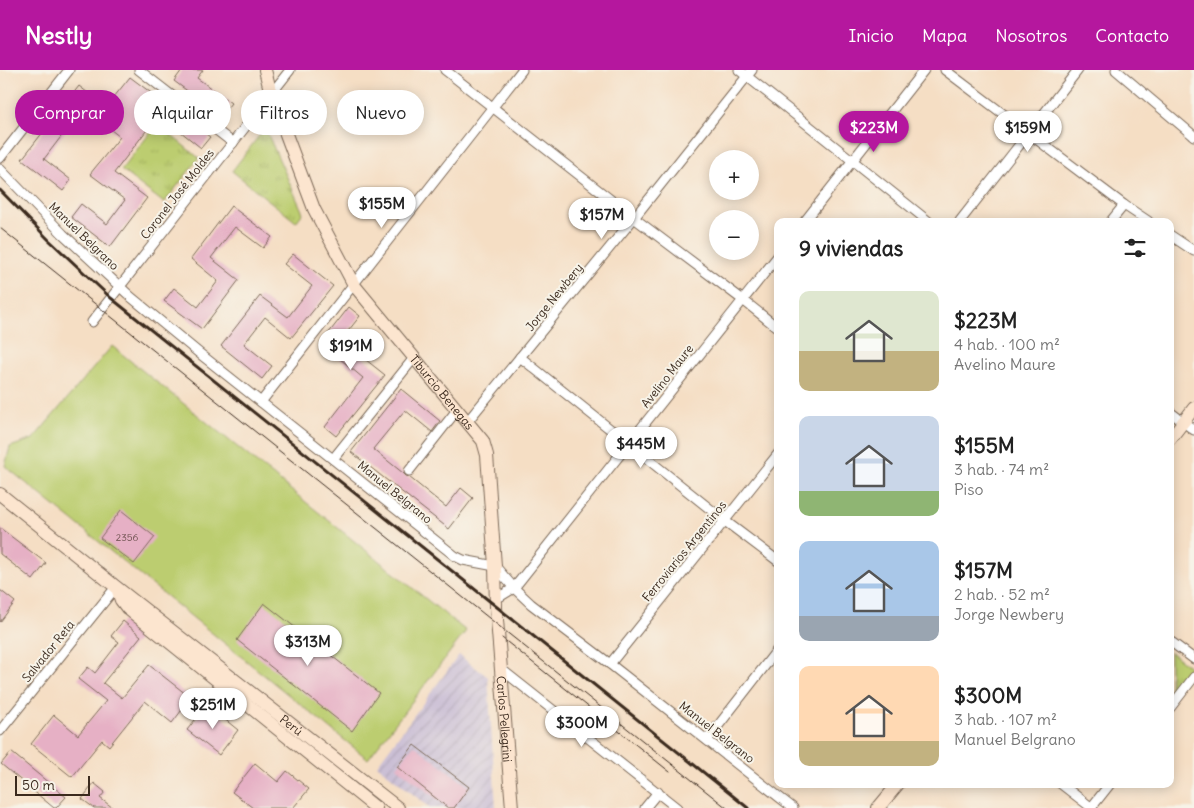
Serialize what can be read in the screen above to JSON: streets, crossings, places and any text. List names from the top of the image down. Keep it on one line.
{"streets":{"street":["Coronel José Moldes","Manuel Belgrano","Jorge Newbery","Avelino Maure","Tiburcio Benegas","Ferroviarios Argentinos","Salvador Reta","Carlos Pellegrini","Perú"]},"crossings":[["Coronel José Moldes","Manuel Belgrano"],["Manuel Belgrano","Avelino Maure"],["Manuel Belgrano","Tiburcio Benegas"],["Manuel Belgrano","Ferroviarios Argentinos"],["Jorge Newbery","Tiburcio Benegas"],["Avelino Maure","Tiburcio Benegas"],["Tiburcio Benegas","Carlos Pellegrini"],["Salvador Reta","Perú"]],"house_numbers":["2356"],"scale_bar":"50 m","page":{"header":"Nestly","nav":["Inicio","Mapa","Nosotros","Contacto"],"chip":["Comprar","Alquilar","Filtros","Nuevo"],"price":["$223M","$159M","$155M","$157M","$191M","$445M","$313M","$251M","$300M"],"map_buttons":["+","−"],"heading":"9 viviendas","list":[{"name":"$223M","note":"4 hab. · 100 m² · Avelino Maure"},{"name":"$155M","note":"3 hab. · 74 m² · Piso"},{"name":"$157M","note":"2 hab. · 52 m² · Jorge Newbery"},{"name":"$300M","note":"3 hab. · 107 m² · Manuel Belgrano"}],"scale":"50 m"}}
